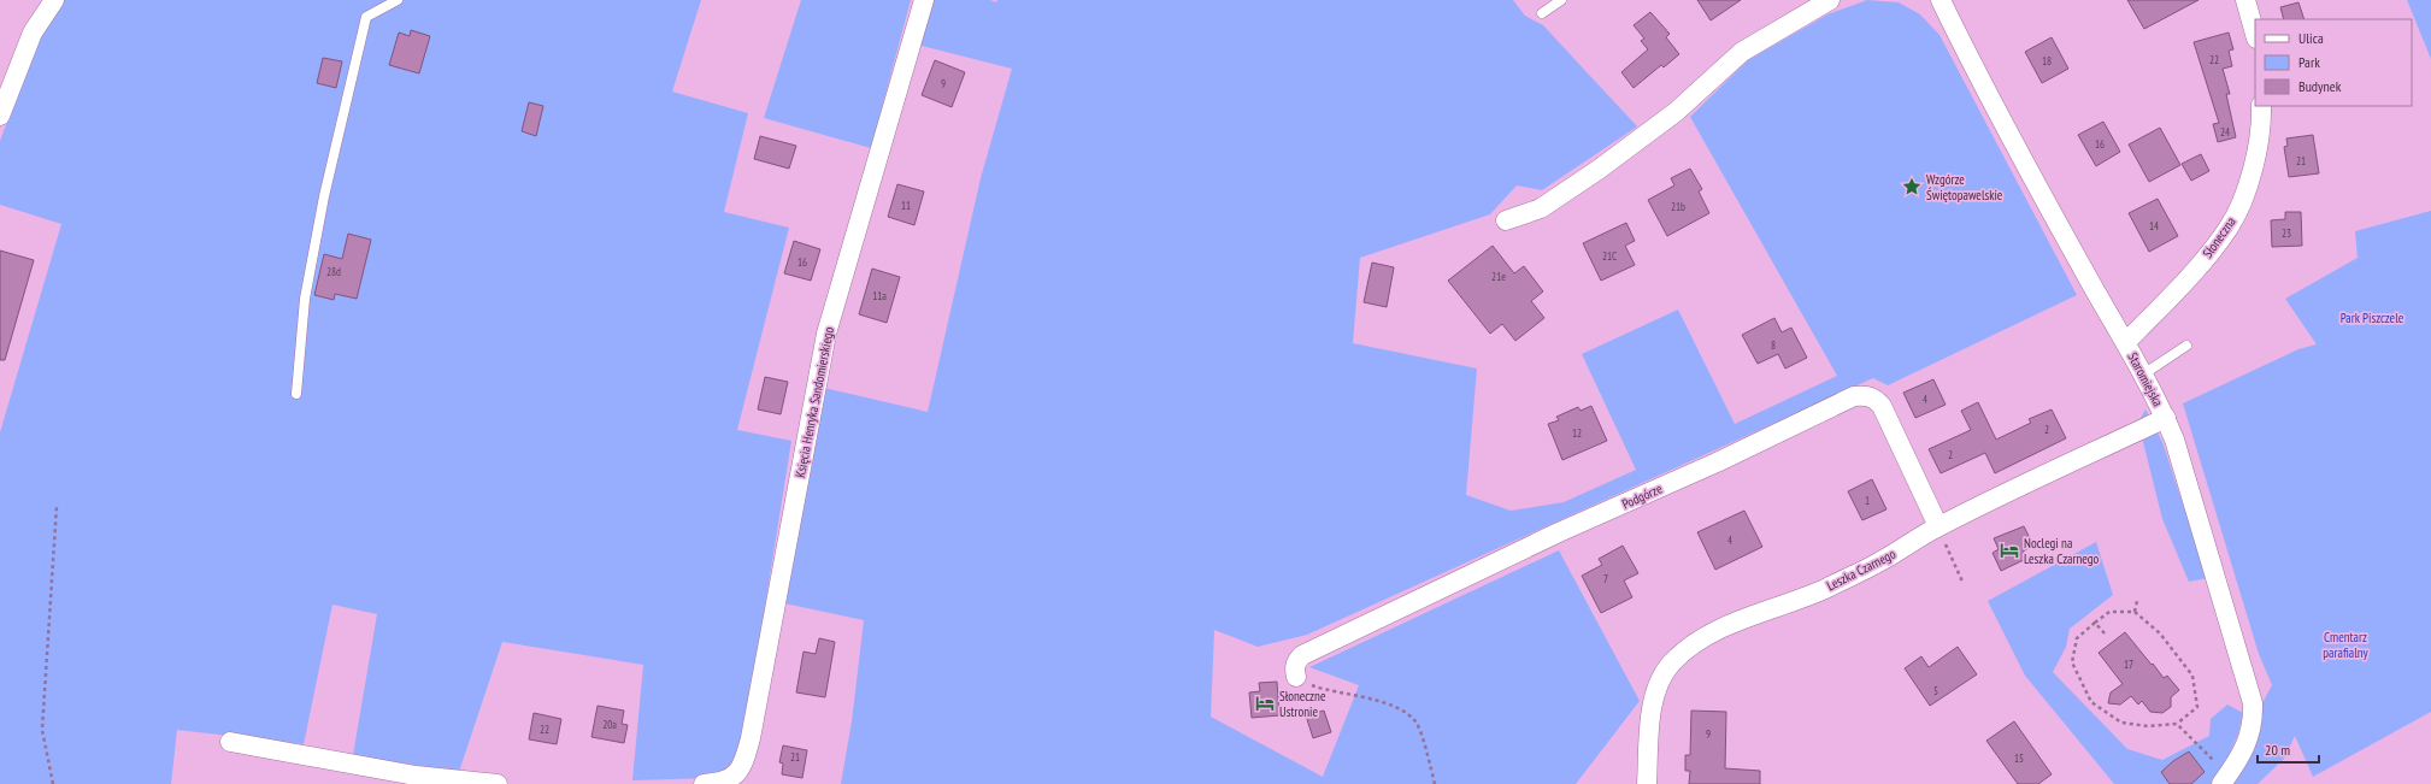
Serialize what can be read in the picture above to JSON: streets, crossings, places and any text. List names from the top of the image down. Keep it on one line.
{"streets":{"street":["Słoneczna","Staromiejska","Księcia Henryka Sandomierskiego","Podgórze","Leszka Czarnego"]},"crossings":[["Słoneczna","Staromiejska"],["Staromiejska","Leszka Czarnego"],["Podgórze","Leszka Czarnego"]],"parks":["Park Piszczele","Cmentarz parafialny"],"places":{"place":["Wzgórze Świętopawelskie"],"hotel":["Noclegi na Leszka Czarnego","Słoneczne Ustronie"]},"house_numbers":["22","18","9","24","16","21","11","21b","14","23","21C","16","28d","21e","11a","8","4","2","12","2","1","4","7","17","5","20a","22","9","21","15"],"legend":["Ulica","Park","Budynek"],"scale_bar":"20 m"}
